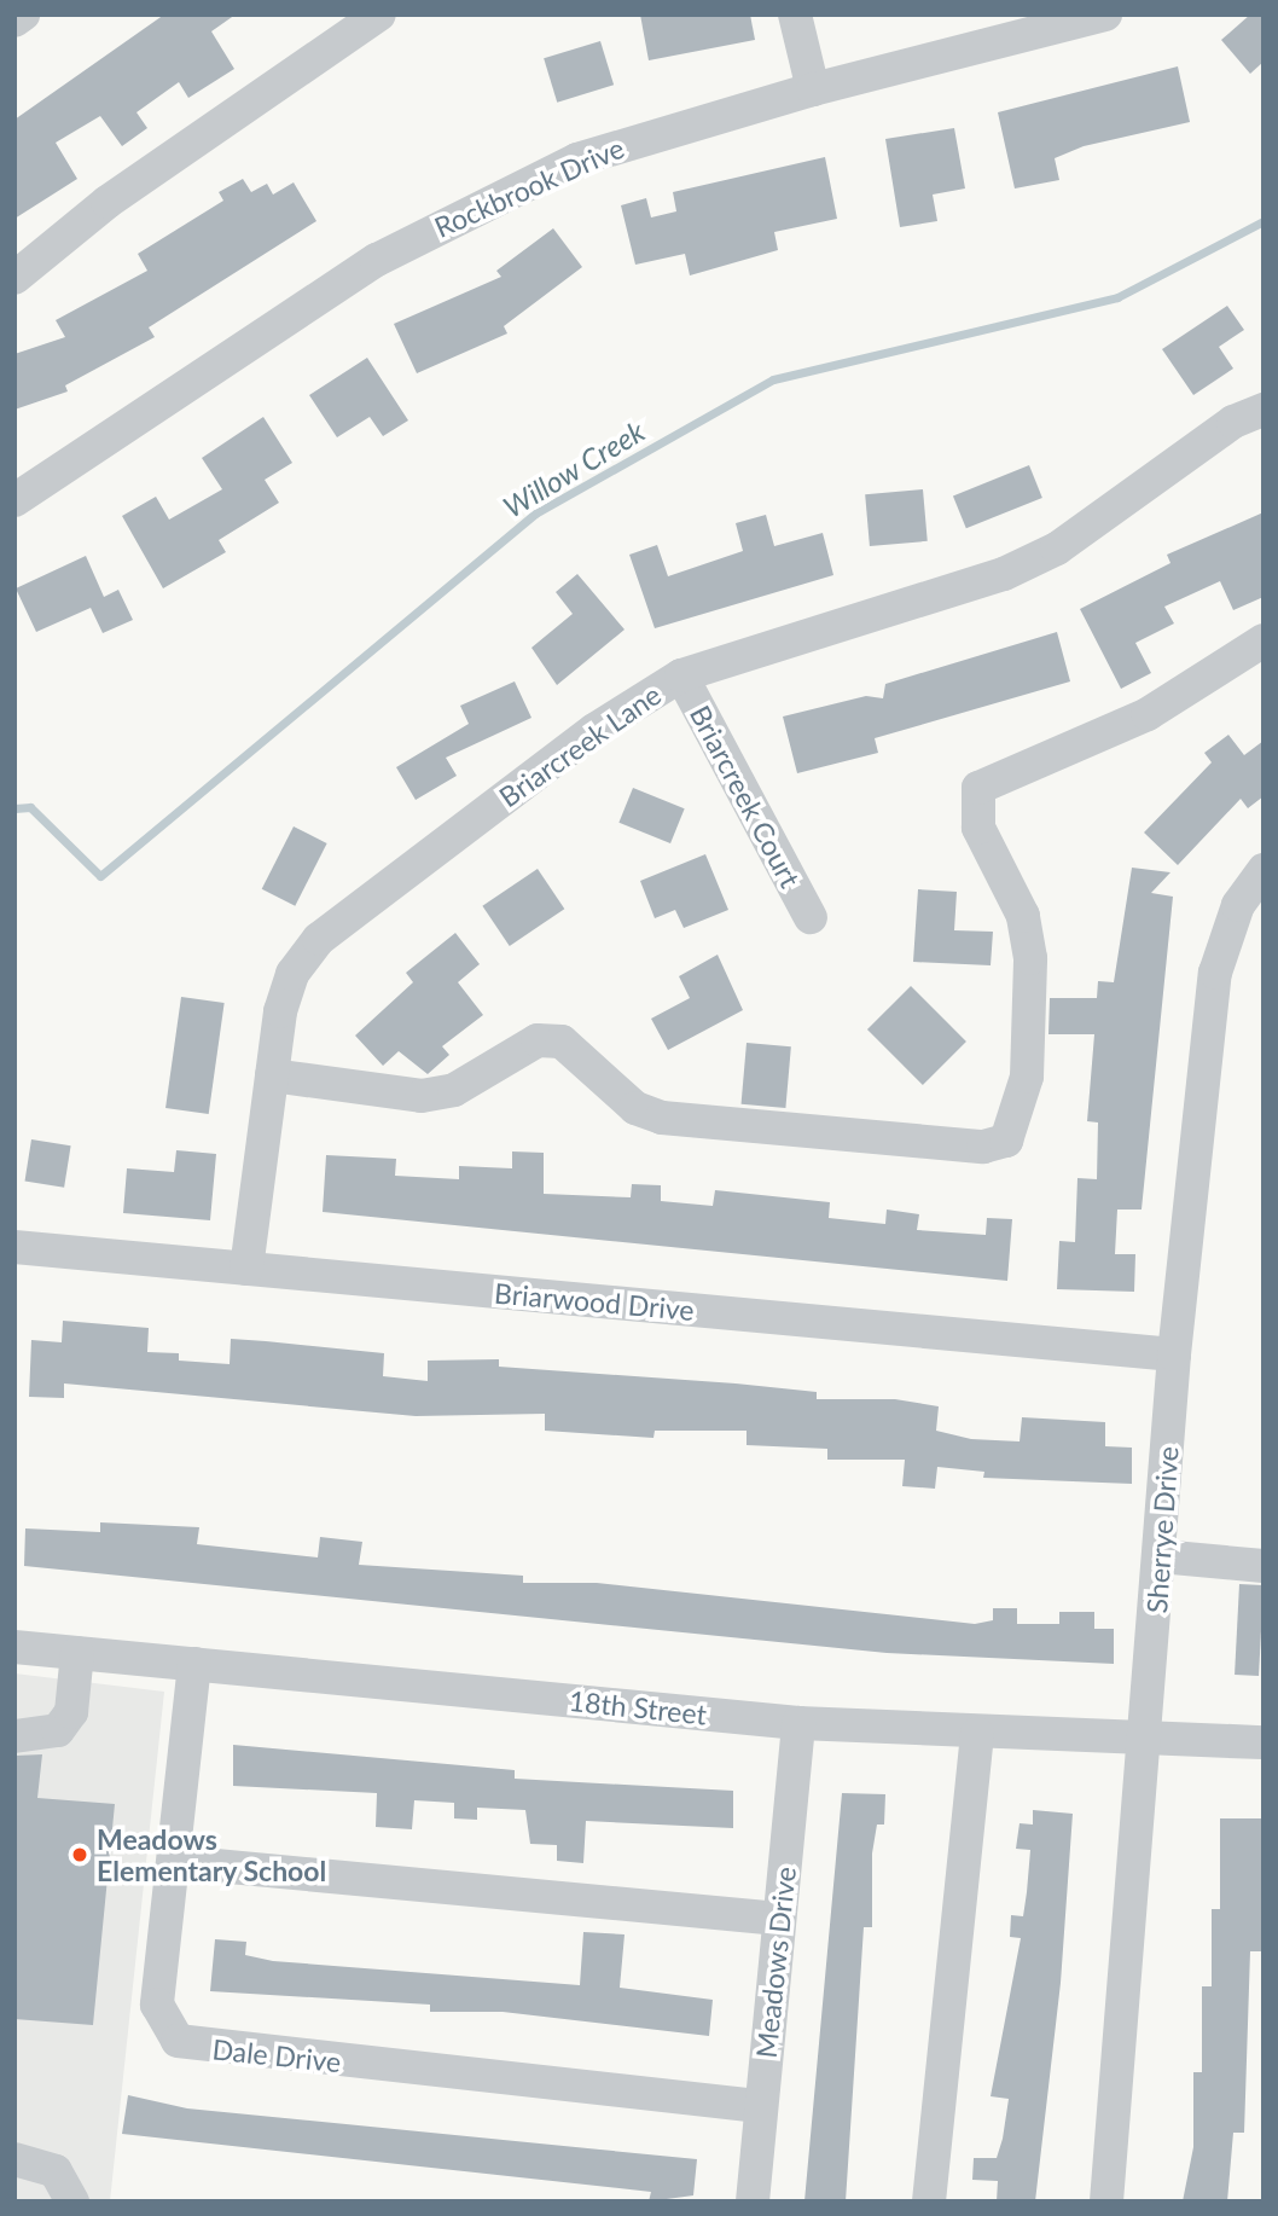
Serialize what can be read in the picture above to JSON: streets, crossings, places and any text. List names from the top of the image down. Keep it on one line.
{"streets":{"street":["Rockbrook Drive","Briarcreek Lane","Briarcreek Court","Briarwood Drive","Sherrye Drive","18th Street","Meadows Drive","Dale Drive"]},"crossings":[["Briarcreek Lane","Briarcreek Court"],["Briarcreek Lane","Briarwood Drive"],["Briarwood Drive","Sherrye Drive"],["Sherrye Drive","18th Street"],["18th Street","Meadows Drive"],["18th Street","Dale Drive"],["Meadows Drive","Dale Drive"]],"water":["Willow Creek"],"places":["Meadows Elementary School"]}
